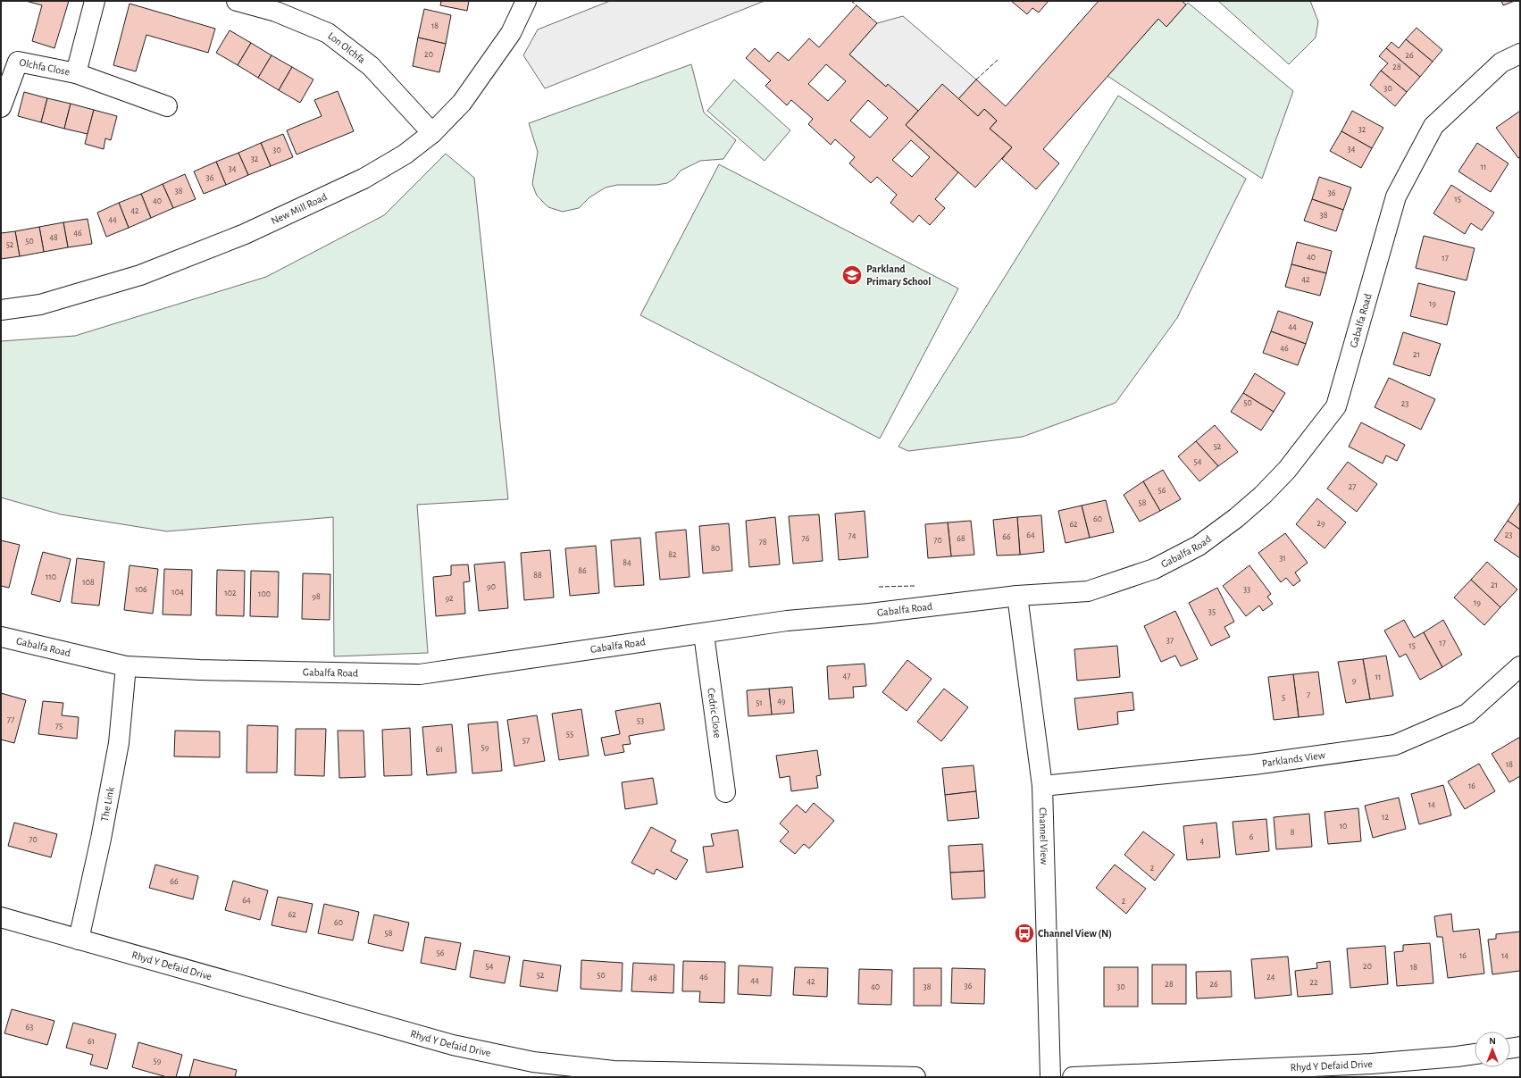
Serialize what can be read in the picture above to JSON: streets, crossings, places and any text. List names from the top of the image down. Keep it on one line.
{"streets":{"street":["Lon Olchfa","Olchfa Close","New Mill Road","Gabalfa Road","Cedric Close","Parklands View","The Link","Channel View","Rhyd Y Defaid Drive"]},"crossings":[["Lon Olchfa","New Mill Road"],["Gabalfa Road","Cedric Close"],["Gabalfa Road","The Link"],["Gabalfa Road","Channel View"],["Parklands View","Channel View"],["The Link","Rhyd Y Defaid Drive"]],"places":{"school or university":["Parkland Primary School"],"bus stop":["Channel View (N)"]},"house_numbers":["18","20","26","28","30","32","34","30","32","11","34","36","38","36","15","40","42","38","44","46","48","50","52","40","17","42","19","44","46","21","50","23","52","54","27","56","58","60","29","62","64","23","74","66","76","68","70","78","80","82","31","84","86","88","110","108","21","90","106","33","104","102","100","98","92","19","35","37","17","15","47","11","9","7","5","49","51","77","53","75","55","57","59","61","18","16","14","12","10","8","6","70","4","2","66","64","2","62","60","58","56","16","14","54","20","18","52","50","46","24","48","44","42","22","28","26","36","40","38","30","63","61","59"],"north":"top"}
